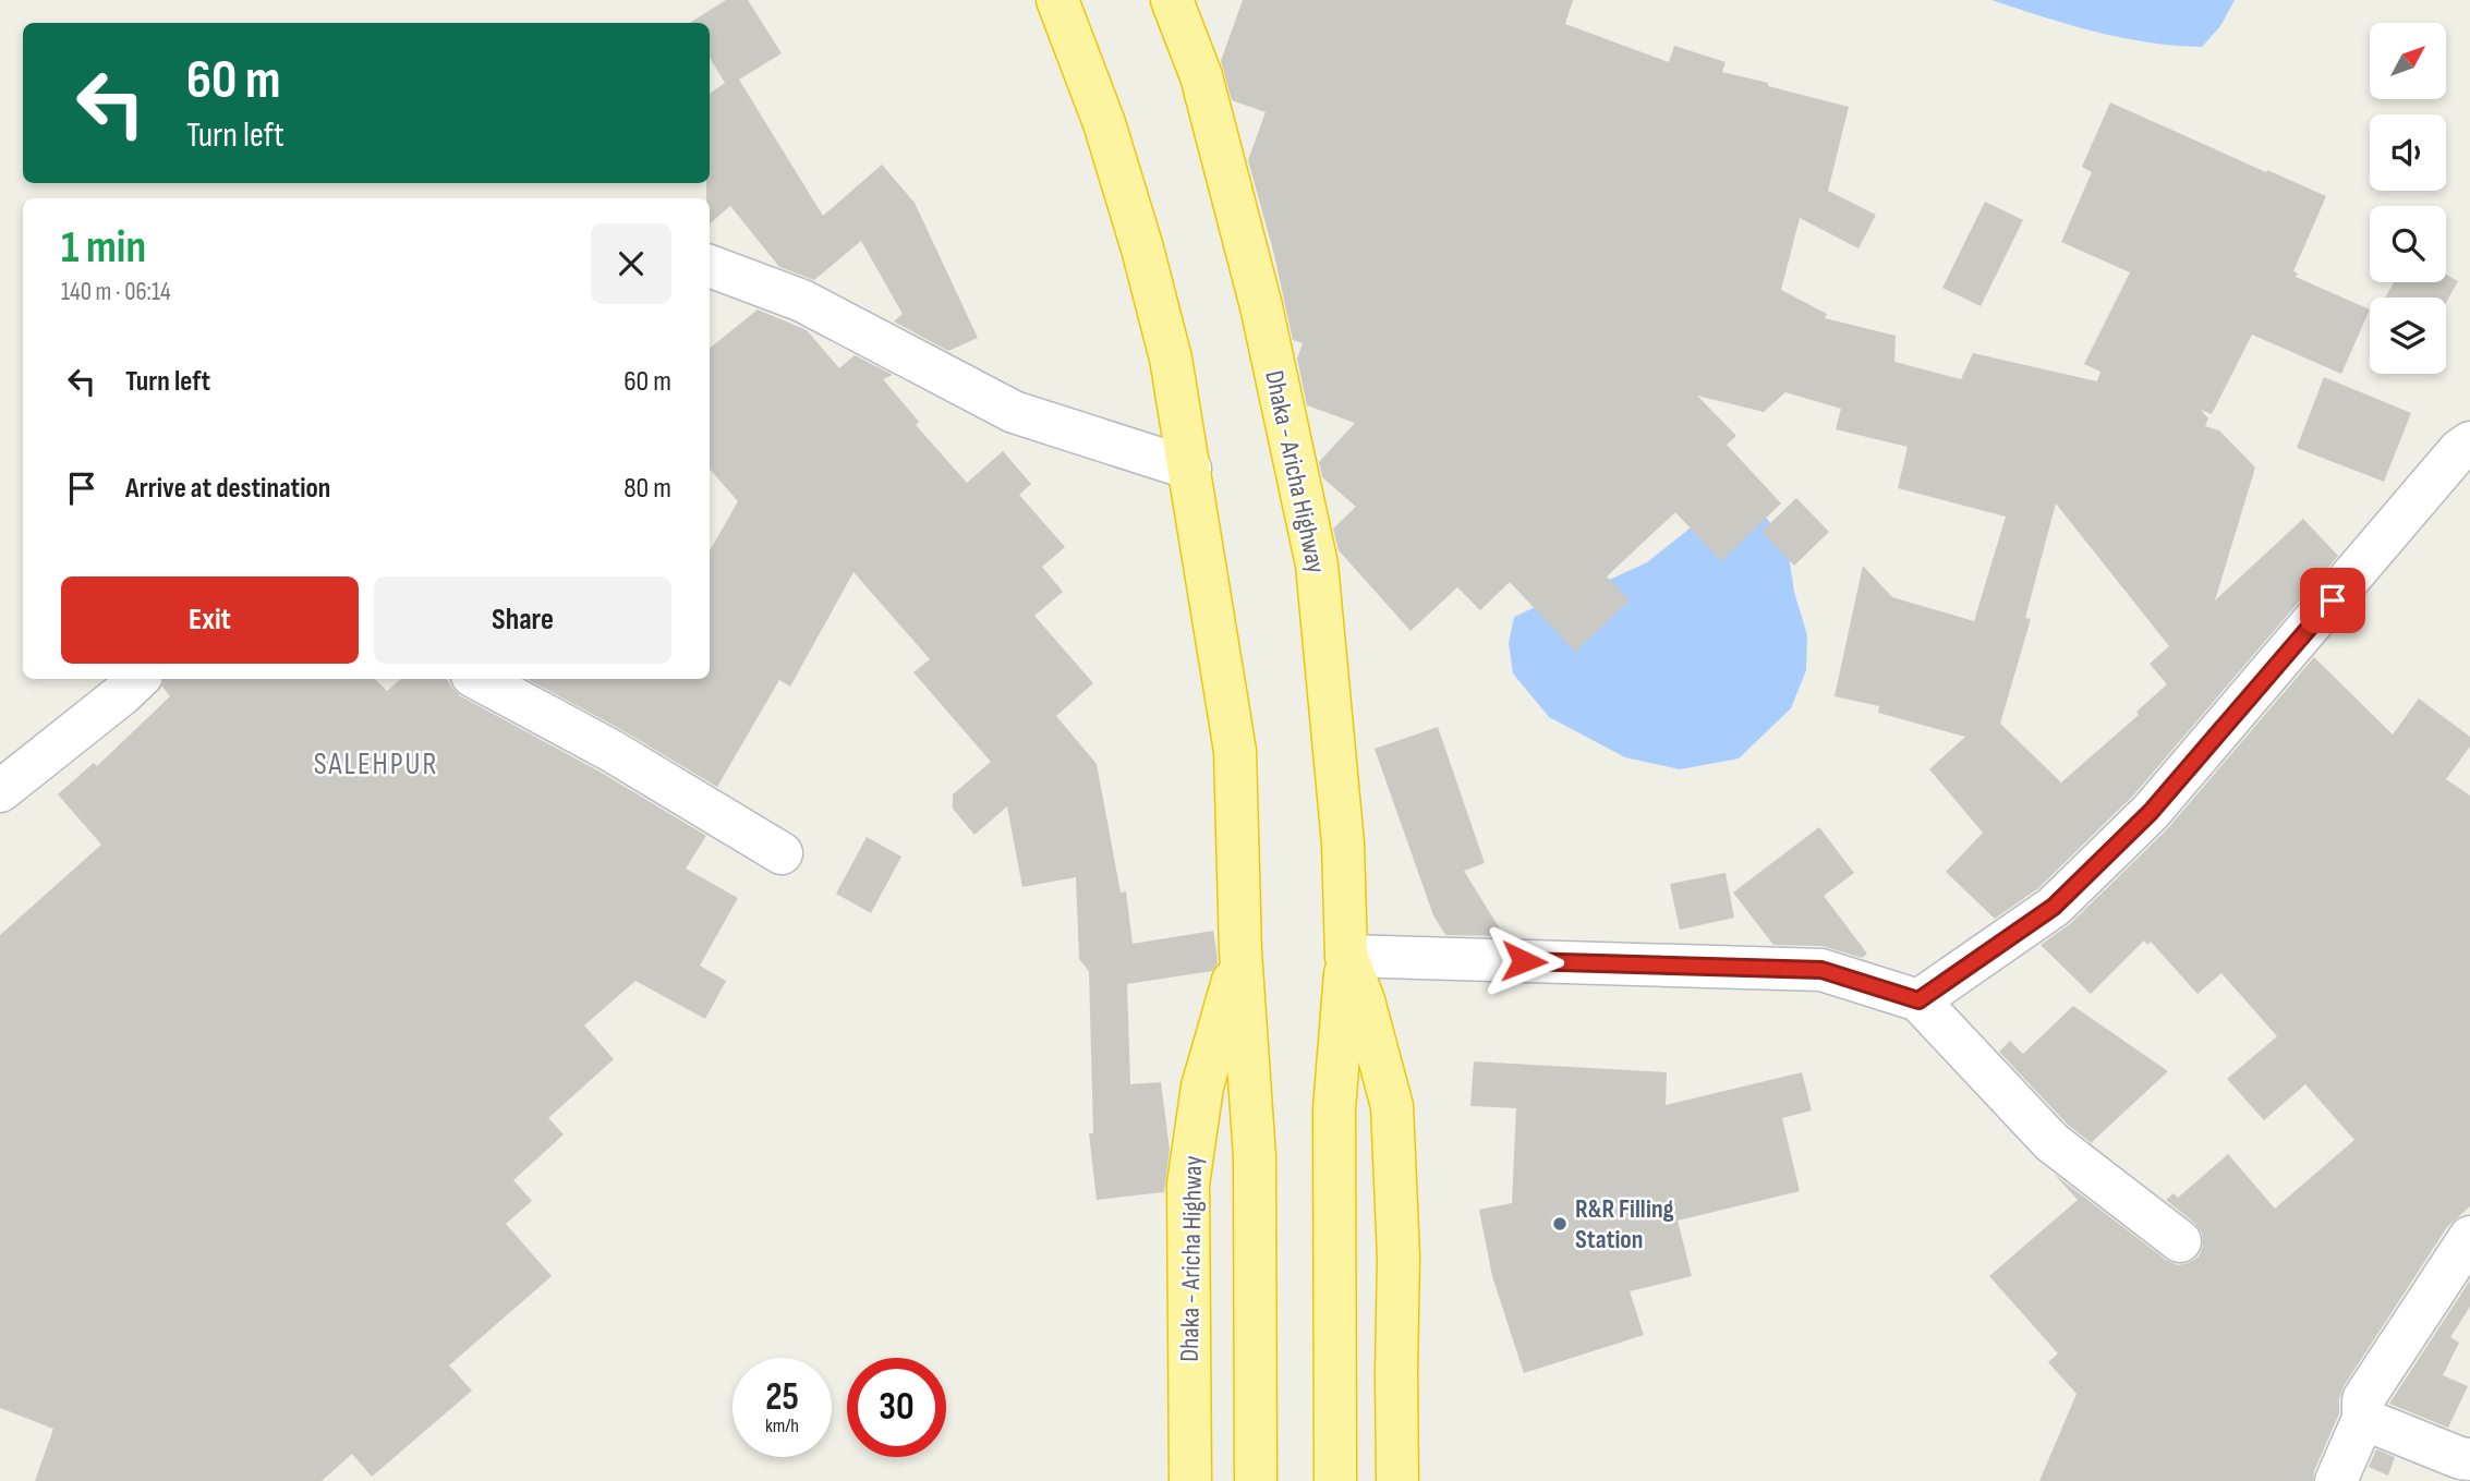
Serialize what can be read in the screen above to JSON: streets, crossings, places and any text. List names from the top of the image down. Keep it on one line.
{"streets":{"highway":["Dhaka - Aricha Highway"]},"districts":["SALEHPUR"],"places":["R&R Filling Station"],"north":"top right","page":{"turn":["60 m","Turn left"],"heading":["1 min","140 m · 06:14"],"list":[{"name":"Turn left","value":"60 m"},{"name":"Arrive at destination","value":"80 m"}],"buttons":["Exit","Share"],"speed":"25 km/h","limit":"30"}}
